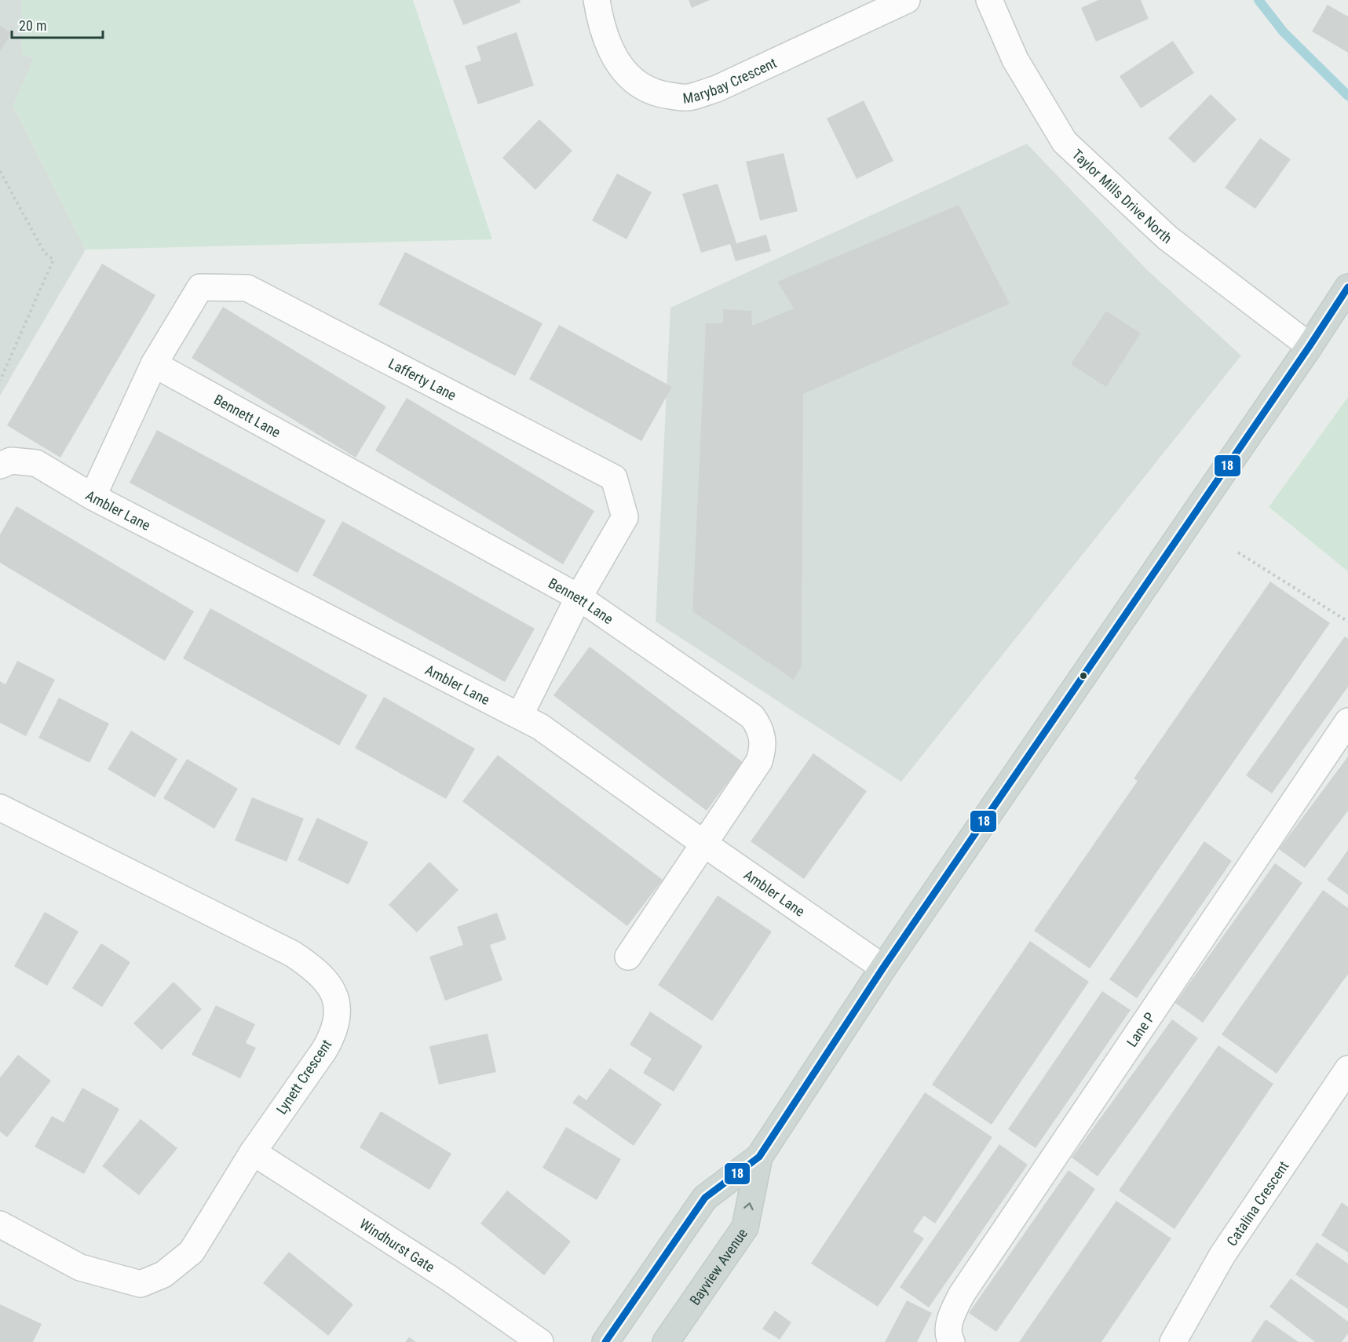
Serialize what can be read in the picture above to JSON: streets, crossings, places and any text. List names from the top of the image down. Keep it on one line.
{"streets":{"main road":["Bayview Avenue"],"street":["Marybay Crescent","Taylor Mills Drive North","Lafferty Lane","Bennett Lane","Ambler Lane","Lane P","Lynett Crescent","Catalina Crescent","Windhurst Gate"]},"crossings":[["Taylor Mills Drive North","Bayview Avenue"],["Lafferty Lane","Bennett Lane"],["Lafferty Lane","Ambler Lane"],["Bennett Lane","Ambler Lane"],["Ambler Lane","Bayview Avenue"],["Lynett Crescent","Windhurst Gate"]],"lines":["transit line 18"],"scale_bar":"20 m"}
